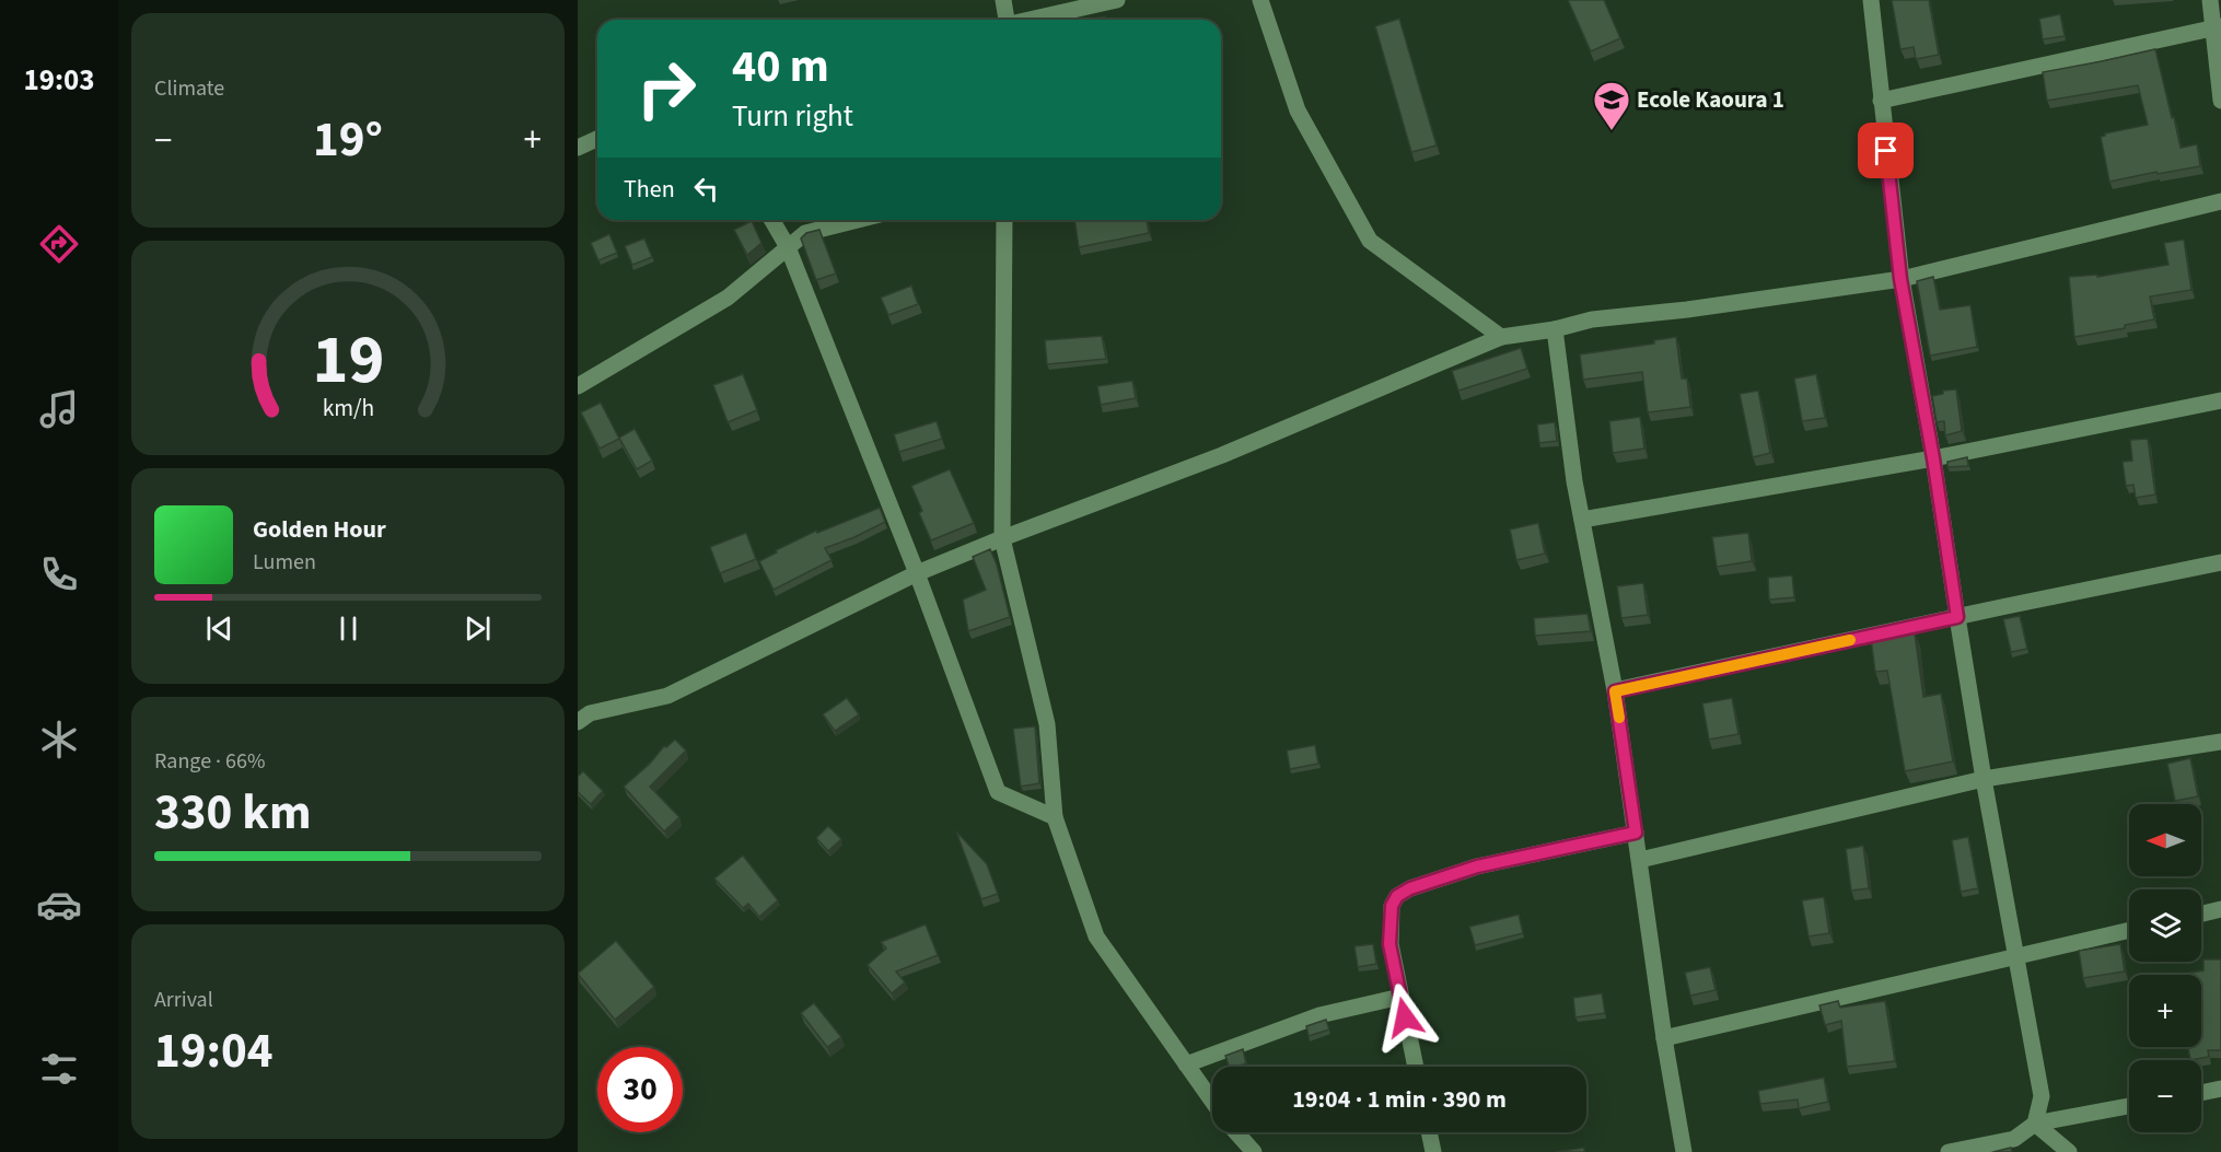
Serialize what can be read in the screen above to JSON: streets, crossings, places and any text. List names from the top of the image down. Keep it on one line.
{"places":{"school or university":["Ecole Kaoura 1"]},"north":"left","page":{"tabs":"19:03","tile":["Climate",["Range · 66%","330 km"],["Arrival","19:04"]],"turn":["40 m","Turn right"],"heat":["−","19°","+"],"then":"Then","song":["Golden Hour","Lumen"],"map_buttons":["+","−"],"limit":"30","trip":"19:04 · 1 min · 390 m","gauge":["19","km/h"]}}
